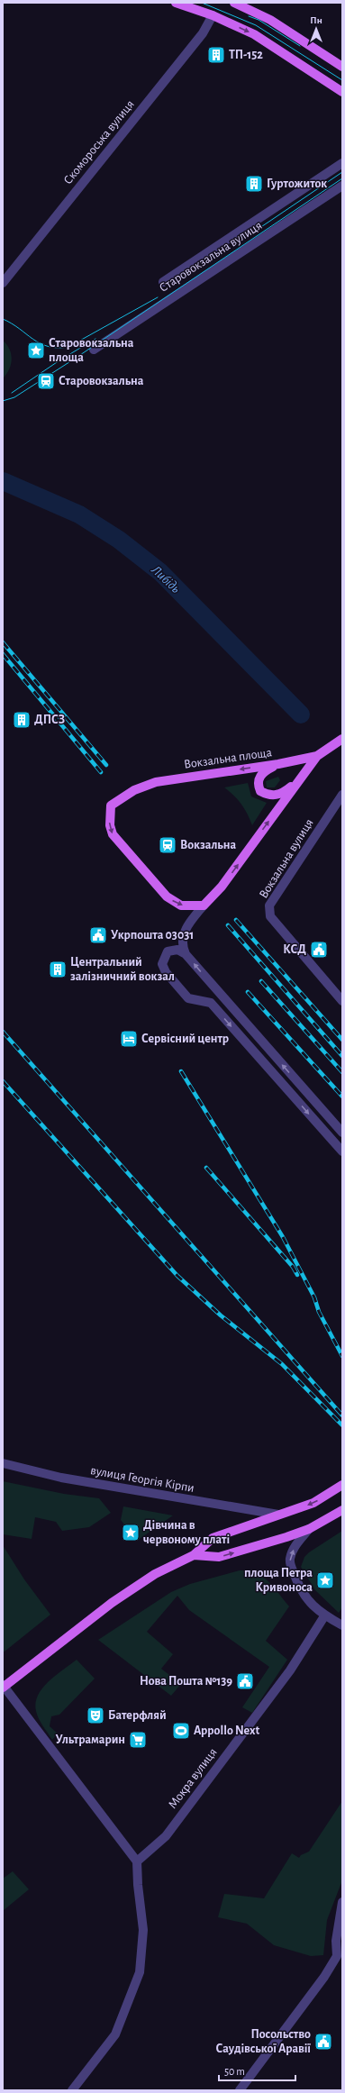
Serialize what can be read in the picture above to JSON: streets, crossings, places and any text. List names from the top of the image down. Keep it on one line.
{"streets":{"main road":["Вокзальна площа"],"street":["Скомороська вулиця","Старовокзальна вулиця","Вокзальна вулиця","вулиця Георгія Кірпи","Мокра вулиця"]},"water":["Либідь"],"places":{"building":["ТП-152","Гуртожиток","ДПСЗ","Центральний залізничний вокзал"],"place":["Старовокзальна площа","Дівчина в червоному платі","площа Петра Кривоноса"],"station":["Старовокзальна","Вокзальна"],"public building":["Укрпошта 03031","КСД","Нова Пошта №139","Посольство Саудівської Аравії"],"hotel":["Сервісний центр"],"theatre":["Батерфляй"],"sports":["Appollo Next"],"supermarket":["Ультрамарин"]},"scale_bar":"50 m","north":"top"}
